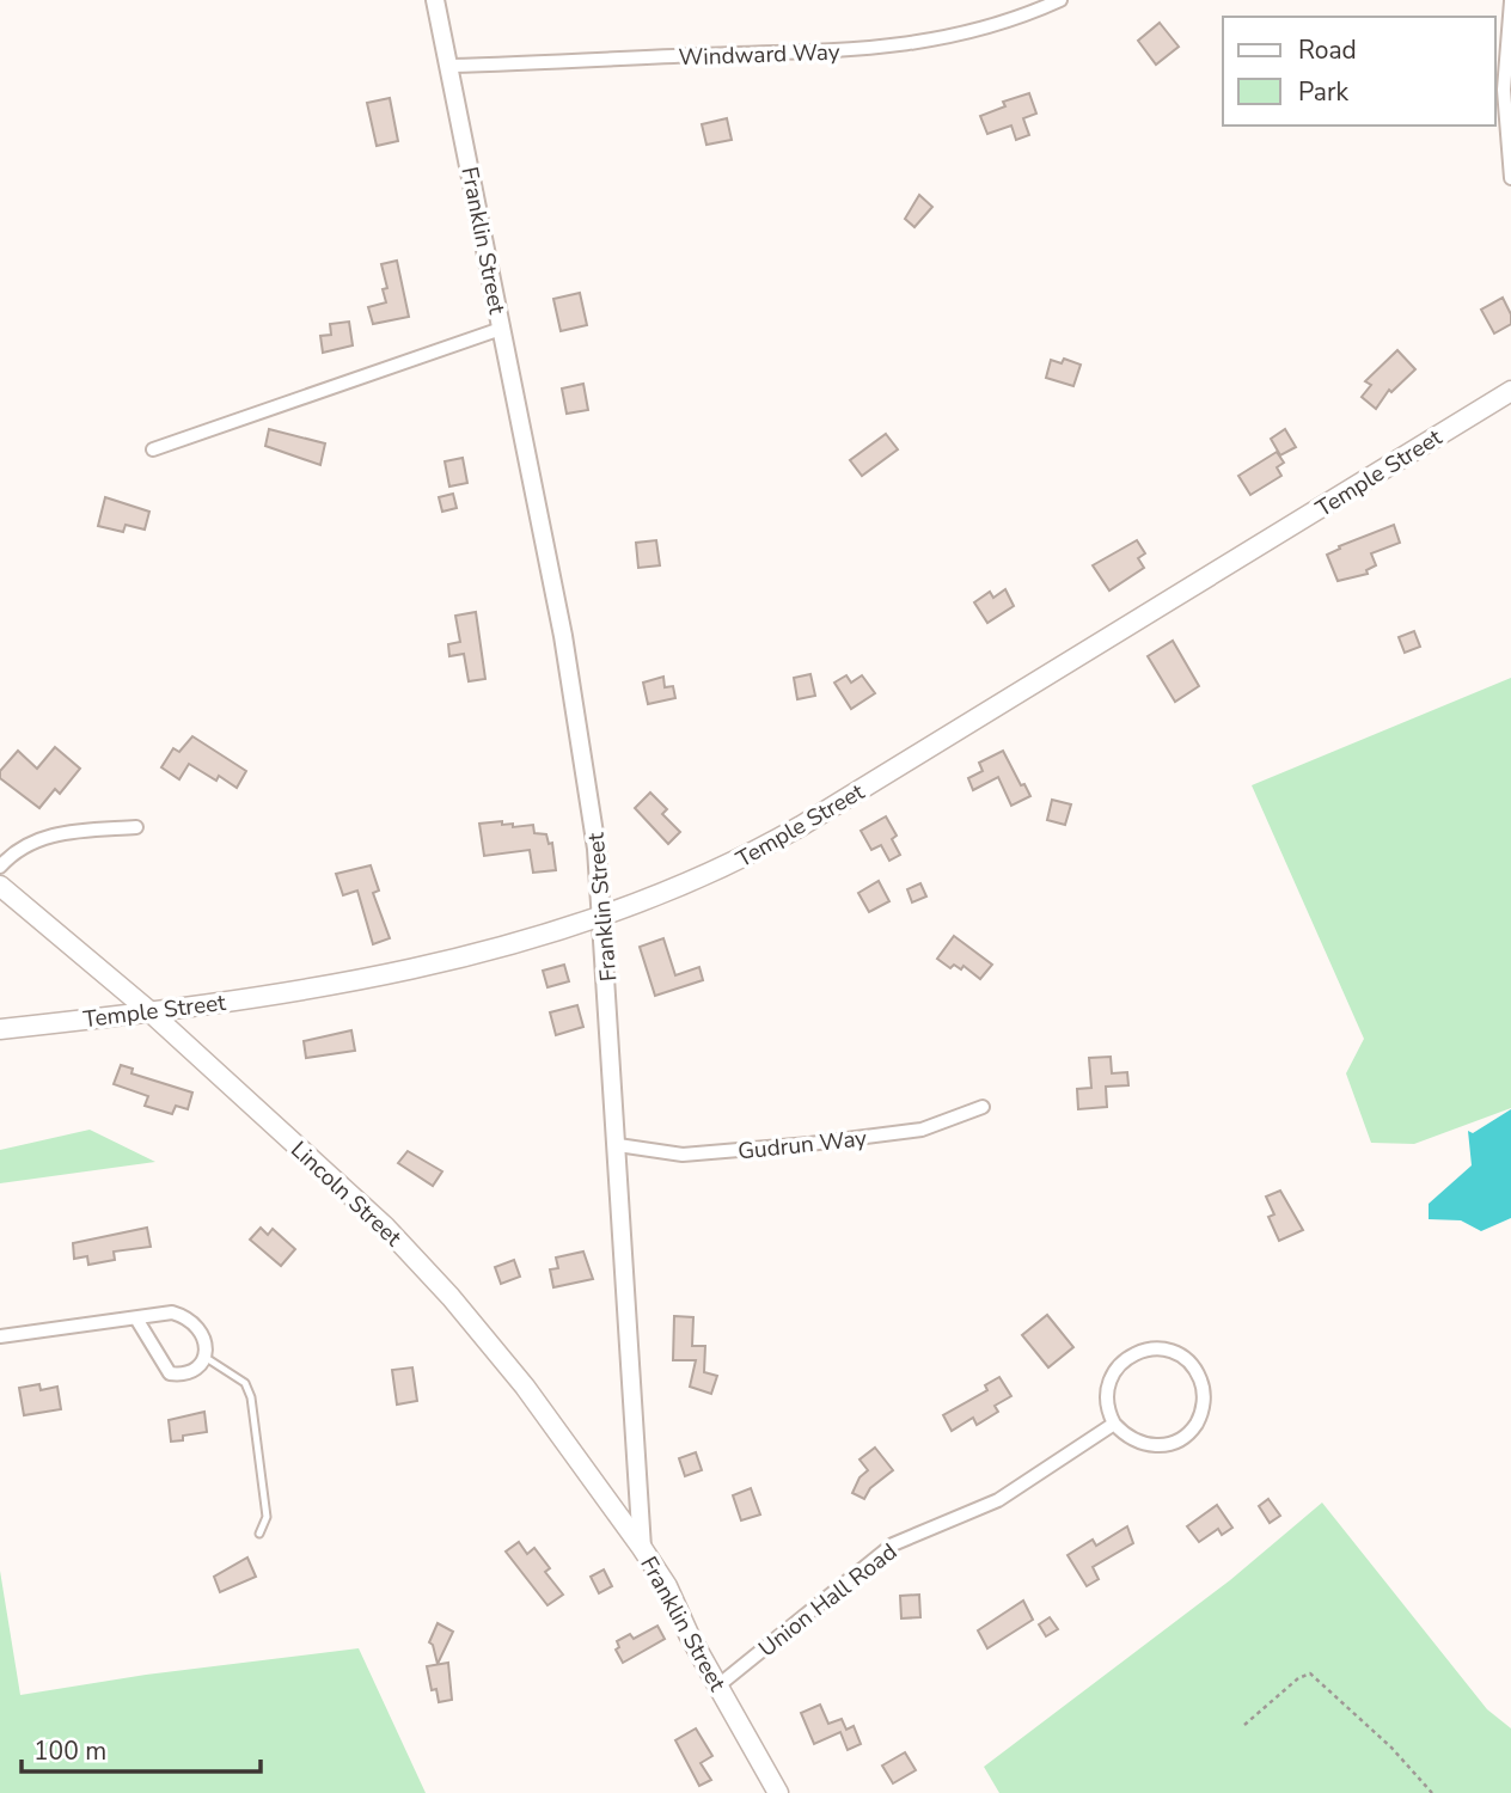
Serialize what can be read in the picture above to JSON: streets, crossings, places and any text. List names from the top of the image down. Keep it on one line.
{"streets":{"main road":["Franklin Street","Temple Street","Lincoln Street"],"street":["Windward Way","Gudrun Way","Union Hall Road"]},"crossings":[["Windward Way","Franklin Street"],["Franklin Street","Temple Street"],["Franklin Street","Gudrun Way"],["Franklin Street","Lincoln Street"],["Franklin Street","Union Hall Road"],["Temple Street","Lincoln Street"]],"legend":["Road","Park"],"scale_bar":"100 m"}
